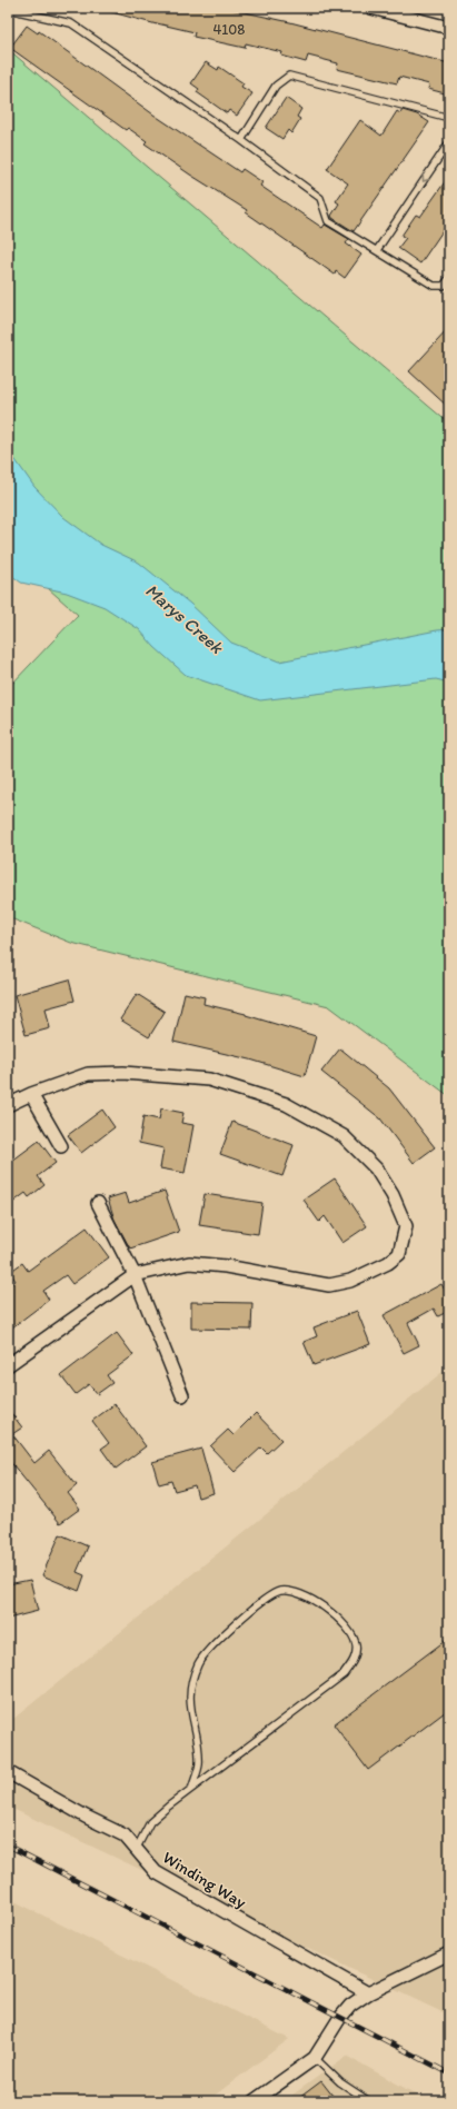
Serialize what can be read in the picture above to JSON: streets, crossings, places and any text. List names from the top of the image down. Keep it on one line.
{"streets":{"street":["Winding Way"]},"water":["Marys Creek"],"house_numbers":["4108"]}
